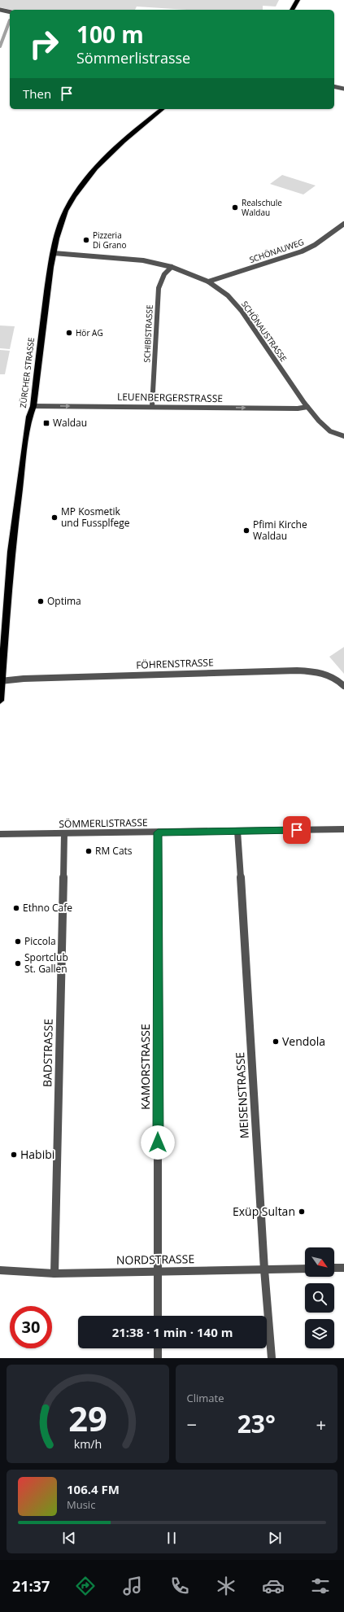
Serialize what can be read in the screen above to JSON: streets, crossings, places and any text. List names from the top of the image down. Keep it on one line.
{"streets":{"main road":["ZÜRCHER STRASSE"],"street":["SCHÖNAUWEG","SCHÖNAUSTRASSE","SCHIBISTRASSE","LEUENBERGERSTRASSE","FÖHRENSTRASSE","SÖMMERLISTRASSE","BADSTRASSE","KAMORSTRASSE","MEISENSTRASSE","NORDSTRASSE"]},"crossings":[["SCHÖNAUWEG","SCHÖNAUSTRASSE"],["SCHÖNAUSTRASSE","SCHIBISTRASSE"],["SCHÖNAUSTRASSE","ZÜRCHER STRASSE"],["SCHÖNAUSTRASSE","LEUENBERGERSTRASSE"],["SCHIBISTRASSE","LEUENBERGERSTRASSE"],["ZÜRCHER STRASSE","LEUENBERGERSTRASSE"],["ZÜRCHER STRASSE","FÖHRENSTRASSE"],["SÖMMERLISTRASSE","BADSTRASSE"],["SÖMMERLISTRASSE","KAMORSTRASSE"],["SÖMMERLISTRASSE","MEISENSTRASSE"],["BADSTRASSE","NORDSTRASSE"],["KAMORSTRASSE","NORDSTRASSE"],["MEISENSTRASSE","NORDSTRASSE"]],"one_way":["LEUENBERGERSTRASSE"],"places":{"other":["Realschule Waldau","Pizzeria Di Grano","Hör AG","MP Kosmetik und Fussplfege","Pfimi Kirche Waldau","Optima","RM Cats","Ethno Cafe","Piccola","Sportclub St. Gallen","Vendola","Habibi","Exüp Sultan"],"transit":["Waldau"]},"north":"bottom right","page":{"turn":["100 m","Sömmerlistrasse"],"then":"Then","limit":"30","trip":"21:38 · 1 min · 140 m","tile":"Climate","heat":["−","23°","+"],"song":["106.4 FM","Music"],"tabs":"21:37","gauge":["29","km/h"]}}
